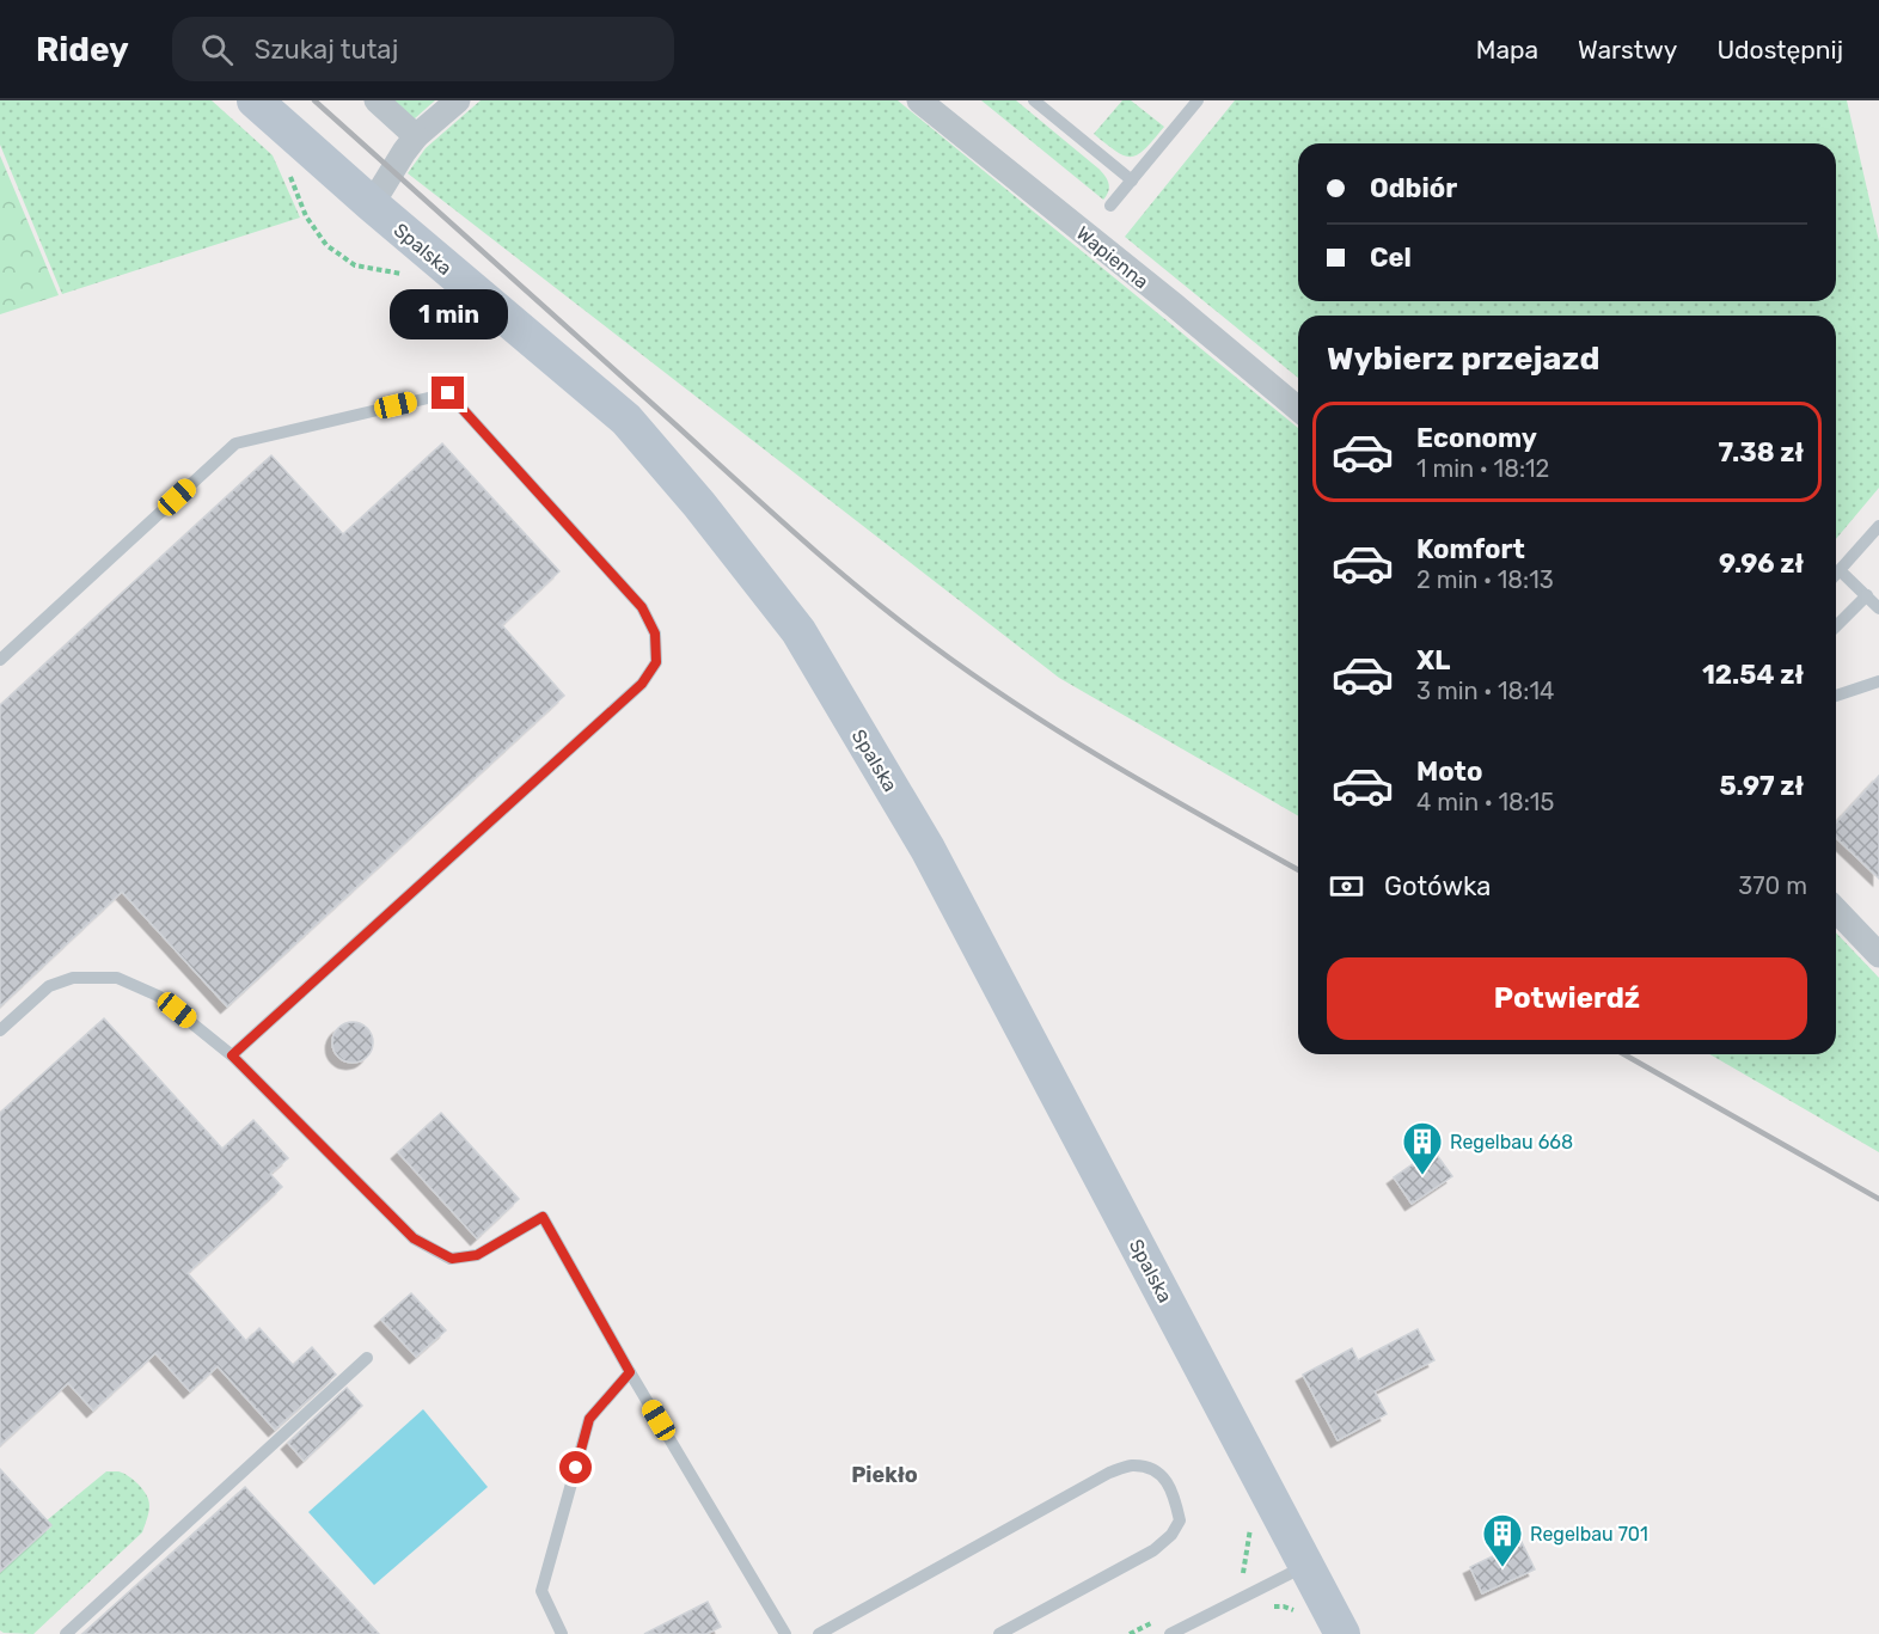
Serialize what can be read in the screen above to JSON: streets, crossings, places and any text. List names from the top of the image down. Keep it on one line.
{"streets":{"street":["Spalska","Wapienna"]},"districts":["Piekło"],"places":{"building":["Regelbau 668","Regelbau 701"]},"page":{"header":"Ridey","search":"Szukaj tutaj","nav":["Mapa","Warstwy","Udostępnij"],"banner":["Odbiór","Cel"],"bubble":"1 min","heading":"Wybierz przejazd","list":[{"name":"Economy","note":"1 min · 18:12","value":"7.38 zł"},{"name":"Komfort","note":"2 min · 18:13","value":"9.96 zł"},{"name":"XL","note":"3 min · 18:14","value":"12.54 zł"},{"name":"Moto","note":"4 min · 18:15","value":"5.97 zł"}],"pay":["Gotówka","370 m"],"buttons":"Potwierdź"}}
